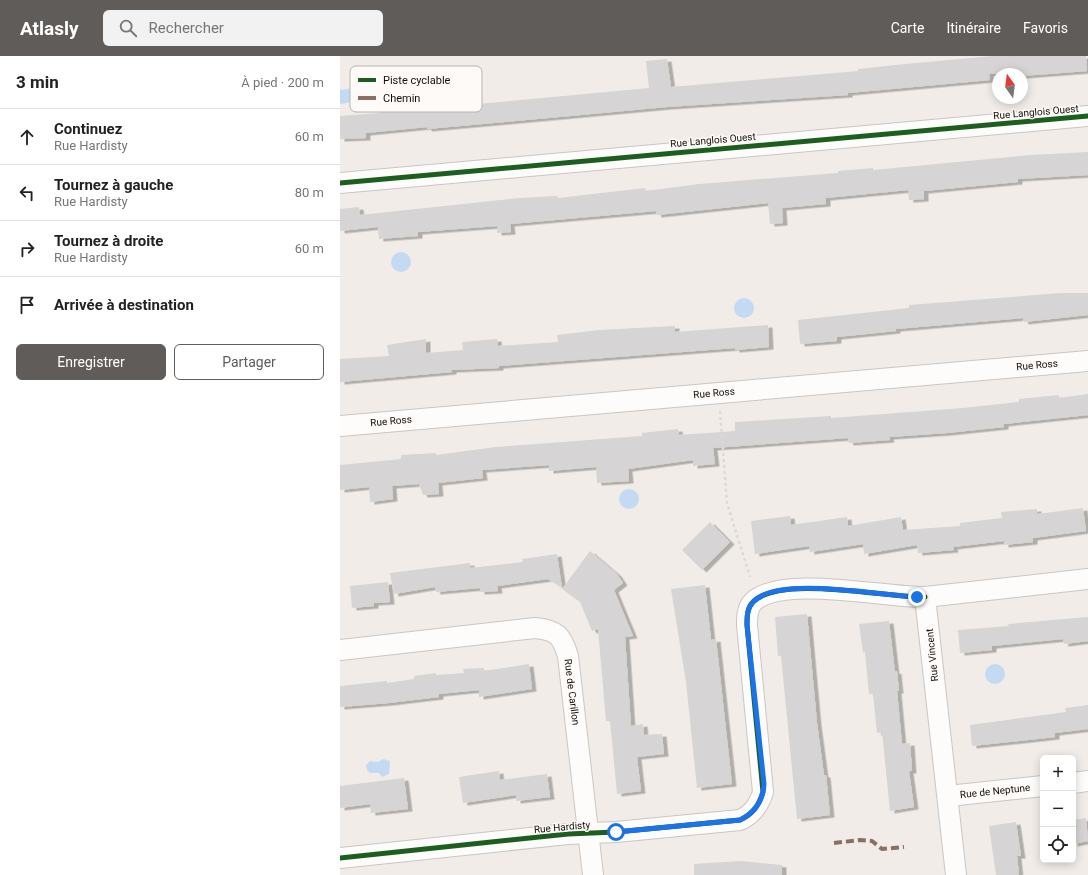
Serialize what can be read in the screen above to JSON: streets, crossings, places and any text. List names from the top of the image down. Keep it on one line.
{"streets":{"street":["Rue Langlois Ouest","Rue Ross","Rue Vincent","Rue de Carillon","Rue de Neptune","Rue Hardisty"]},"crossings":[["Rue Vincent","Rue de Neptune"],["Rue Vincent","Rue Hardisty"],["Rue de Carillon","Rue Hardisty"]],"legend":["Piste cyclable","Chemin"],"north":"top","page":{"header":"Atlasly","search":"Rechercher","nav":["Carte","Itinéraire","Favoris"],"heading":["3 min","À pied · 200 m"],"list":[["Continuez","Rue Hardisty","60 m"],["Tournez à gauche","Rue Hardisty","80 m"],["Tournez à droite","Rue Hardisty","60 m"],"Arrivée à destination"],"buttons":["Enregistrer","Partager"],"map_buttons":["+","−"]}}
